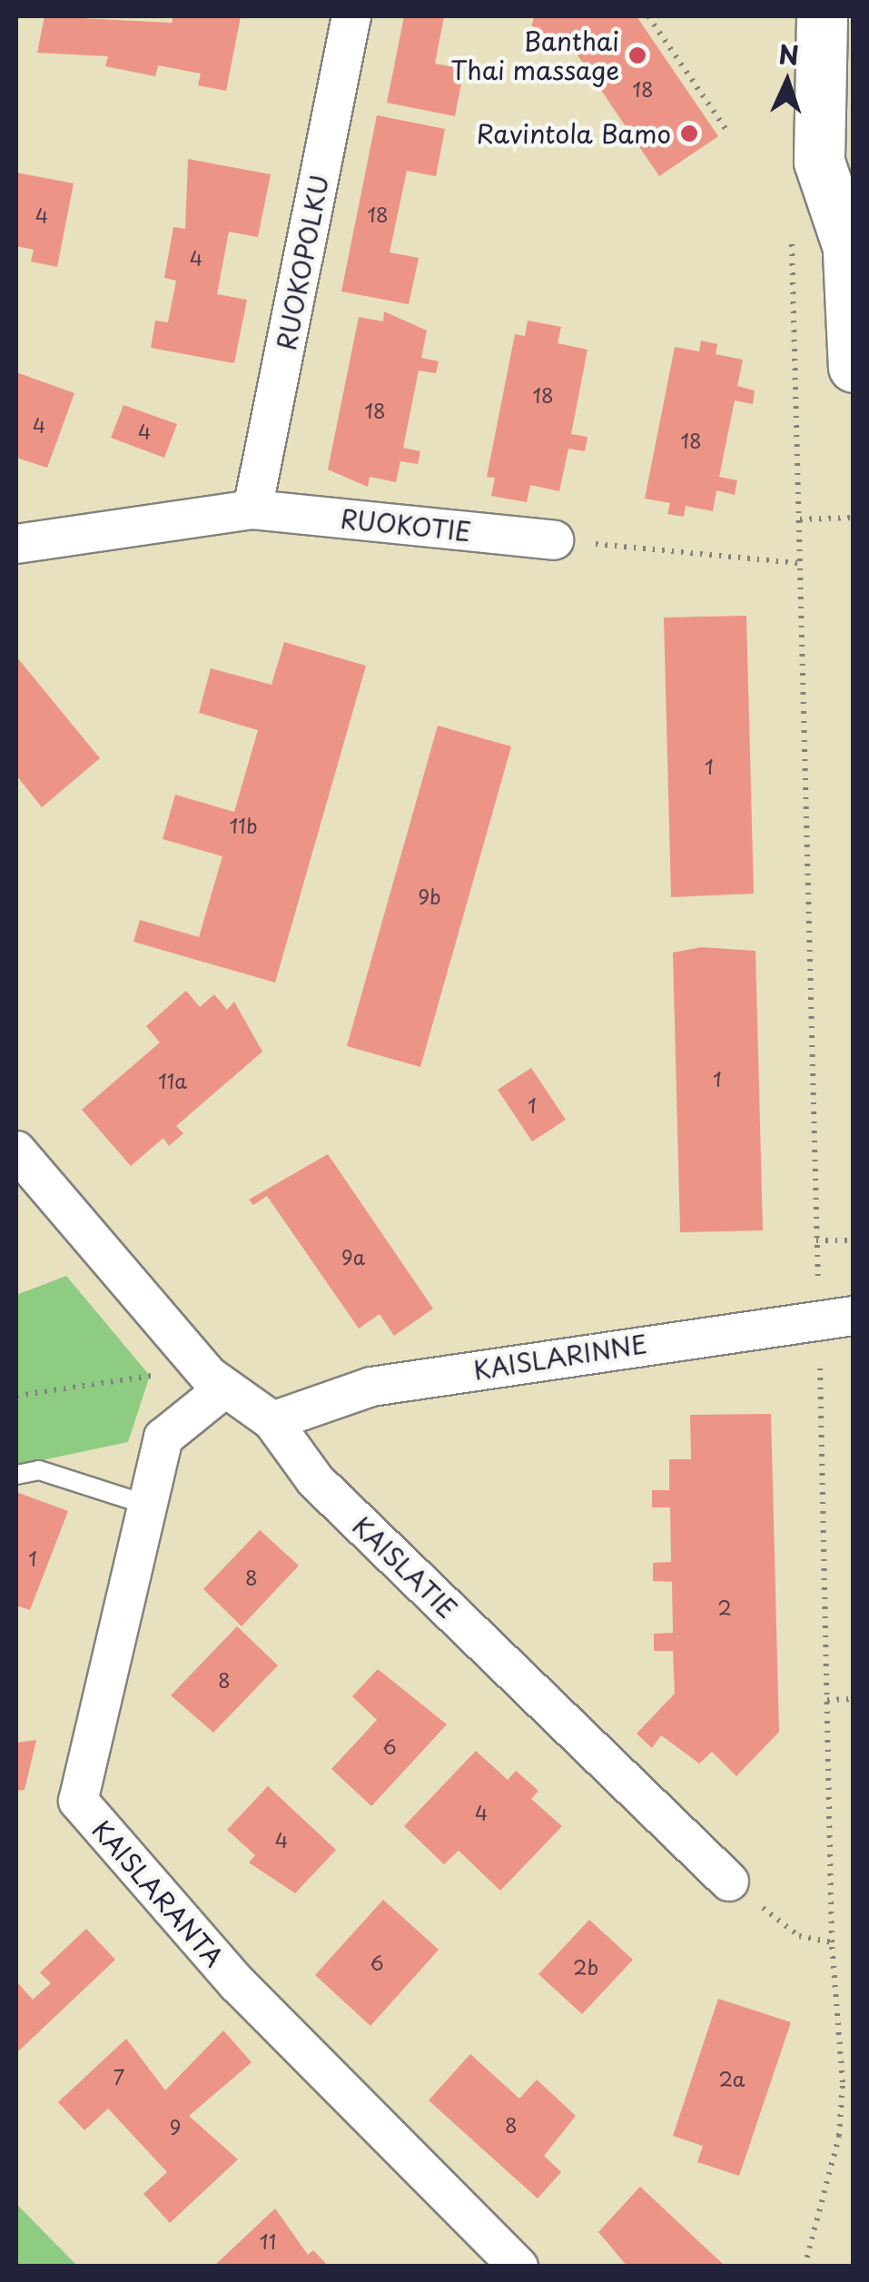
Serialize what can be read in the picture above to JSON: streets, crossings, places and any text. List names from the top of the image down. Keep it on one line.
{"streets":{"street":["RUOKOPOLKU","RUOKOTIE","KAISLARINNE","KAISLATIE","KAISLARANTA"]},"crossings":[["RUOKOPOLKU","RUOKOTIE"],["KAISLARINNE","KAISLATIE"],["KAISLATIE","KAISLARANTA"]],"places":["Banthai Thai massage","Ravintola Bamo"],"house_numbers":["18","18","4","4","18","18","4","4","18","1","11b","9b","1","11a","1","9a","1","8","2","8","6","4","4","6","2b","7","2a","8","9","11"],"north":"top"}
